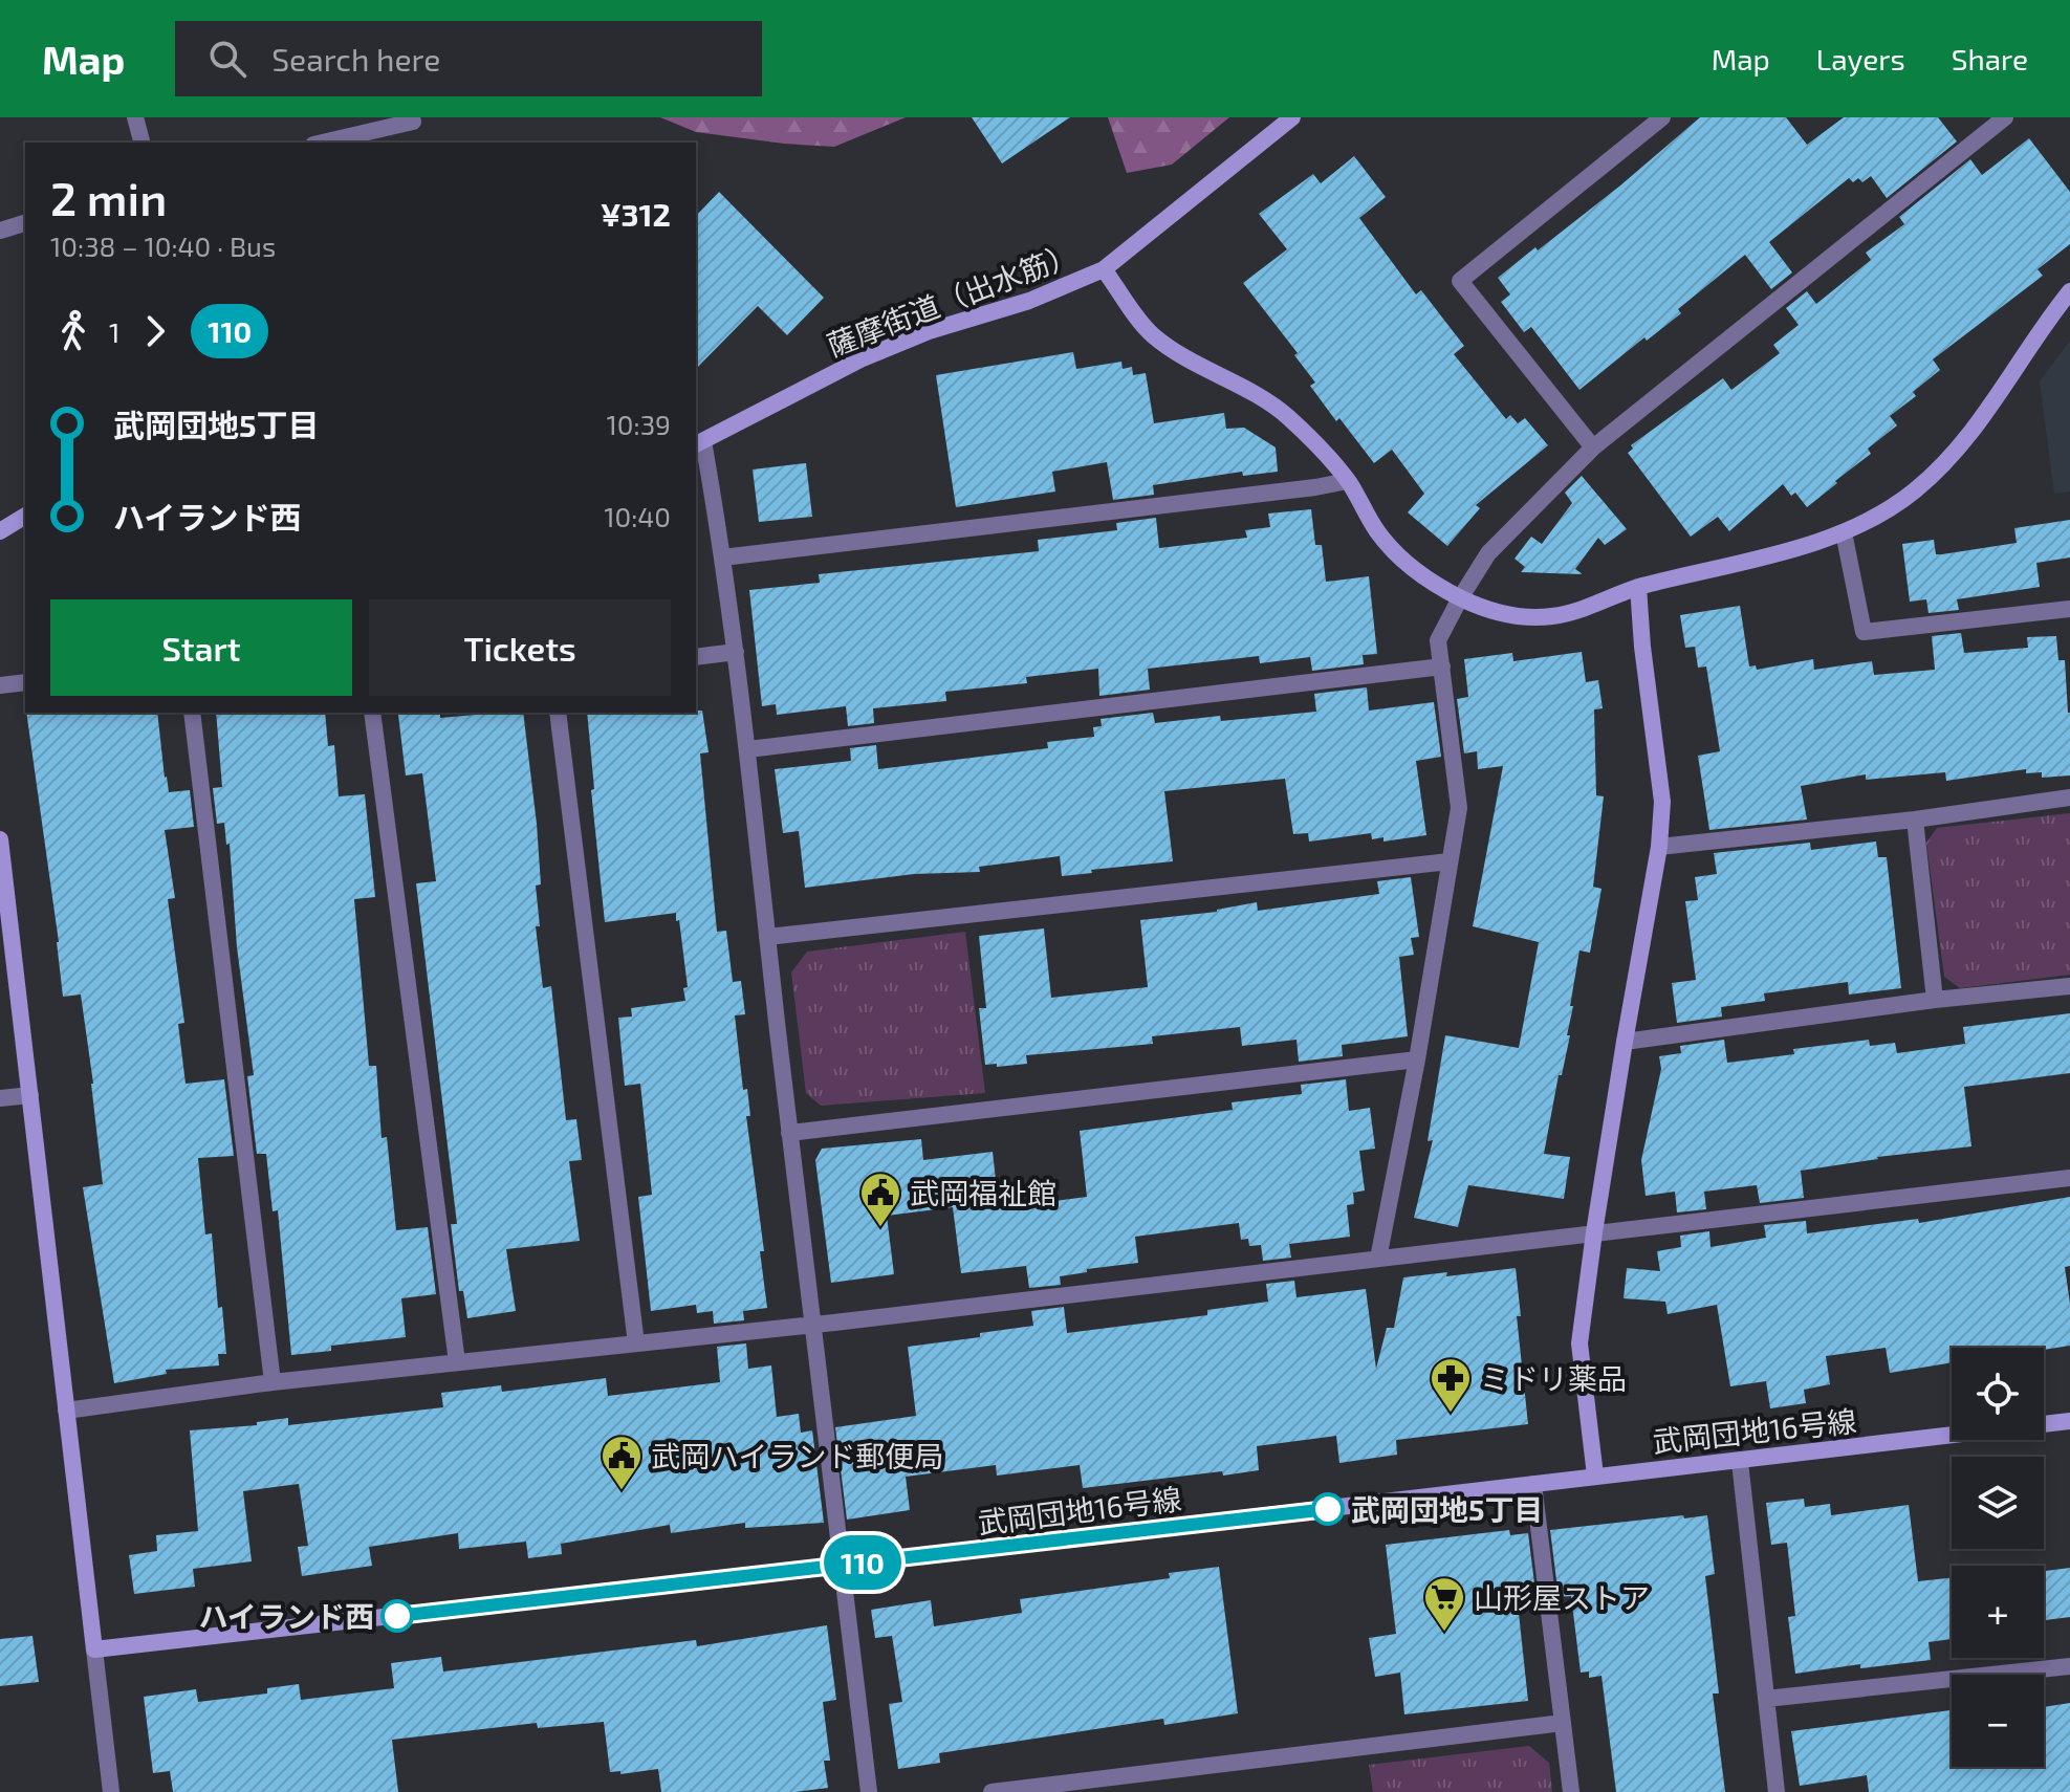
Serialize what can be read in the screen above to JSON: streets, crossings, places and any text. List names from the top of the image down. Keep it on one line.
{"streets":{"street":["薩摩街道（出水筋）","武岡団地16号線"]},"places":{"public building":["武岡福祉館","武岡ハイランド郵便局"],"pharmacy":["ミドリ薬品"],"other":["武岡団地5丁目","ハイランド西"],"supermarket":["山形屋ストア"]},"lines":["bus line 110"],"page":{"header":"Map","search":"Search here","nav":["Map","Layers","Share"],"on_map":"110","heading":["2 min","10:38 – 10:40 · Bus","¥312"],"legs":["1","110"],"list":[{"name":"武岡団地5丁目","value":"10:39"},{"name":"ハイランド西","value":"10:40"}],"buttons":["Start","Tickets"],"map_buttons":["+","−"]}}
